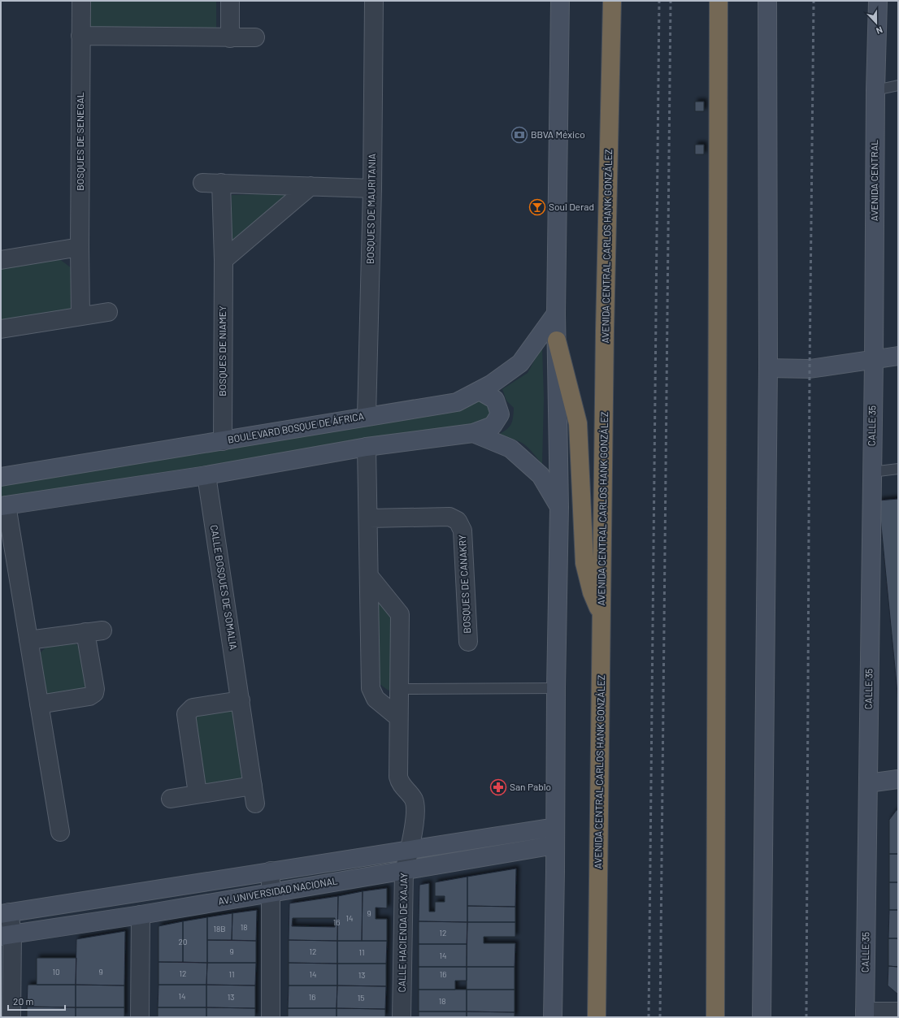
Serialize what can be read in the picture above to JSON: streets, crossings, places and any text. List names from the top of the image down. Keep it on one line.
{"streets":{"highway":["AVENIDA CENTRAL CARLOS HANK GONZÁLEZ"],"street":["BOSQUES DE SENEGAL","AVENIDA CENTRAL","BOSQUES DE MAURITANIA","BOSQUES DE NIAMEY","CALLE 35","BOULEVARD BOSQUE DE ÁFRICA","BOSQUES DE CANAKRY","CALLE BOSQUES DE SOMALIA","AV. UNIVERSIDAD NACIONAL","CALLE HACIENDA DE XAJAY"]},"crossings":[["AVENIDA CENTRAL","CALLE 35"],["BOSQUES DE MAURITANIA","BOULEVARD BOSQUE DE ÁFRICA"],["BOSQUES DE NIAMEY","BOULEVARD BOSQUE DE ÁFRICA"],["AV. UNIVERSIDAD NACIONAL","CALLE HACIENDA DE XAJAY"]],"places":{"bank":["BBVA México"],"bar":["Soul Derad"],"pharmacy":["San Pablo"]},"house_numbers":["9","14","16","18","18B","12","20","9","12","11","14","10","9","12","11","14","16","13","14","13","16","15","18"],"scale_bar":"20 m","north":"bottom"}
